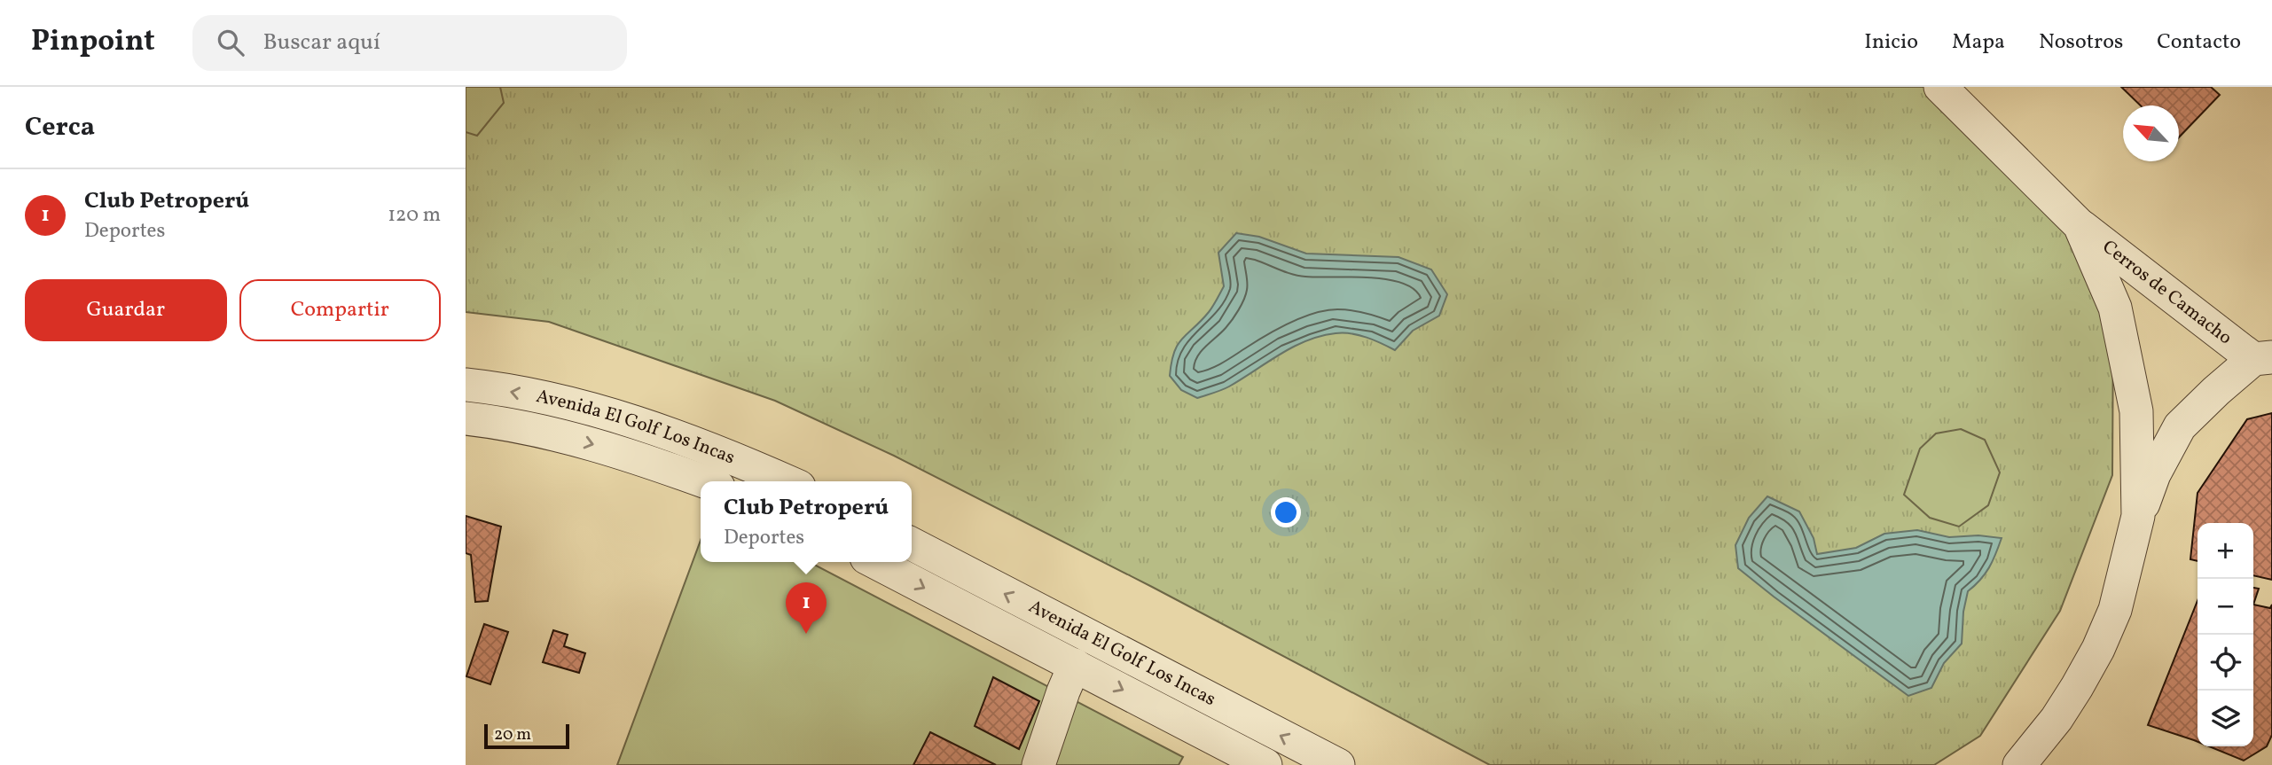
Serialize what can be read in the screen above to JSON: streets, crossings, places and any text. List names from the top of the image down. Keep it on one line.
{"streets":{"street":["Cerros de Camacho","Avenida El Golf Los Incas"]},"scale_bar":"20 m","north":"top left","page":{"header":"Pinpoint","search":"Buscar aquí","nav":["Inicio","Mapa","Nosotros","Contacto"],"heading":"Cerca","list":[{"mark":"1","name":"Club Petroperú","note":"Deportes","value":"120 m"}],"buttons":["Guardar","Compartir"],"popup":["Club Petroperú","Deportes"],"map_buttons":["+","−"],"pins":"1","scale":"20 m"}}
